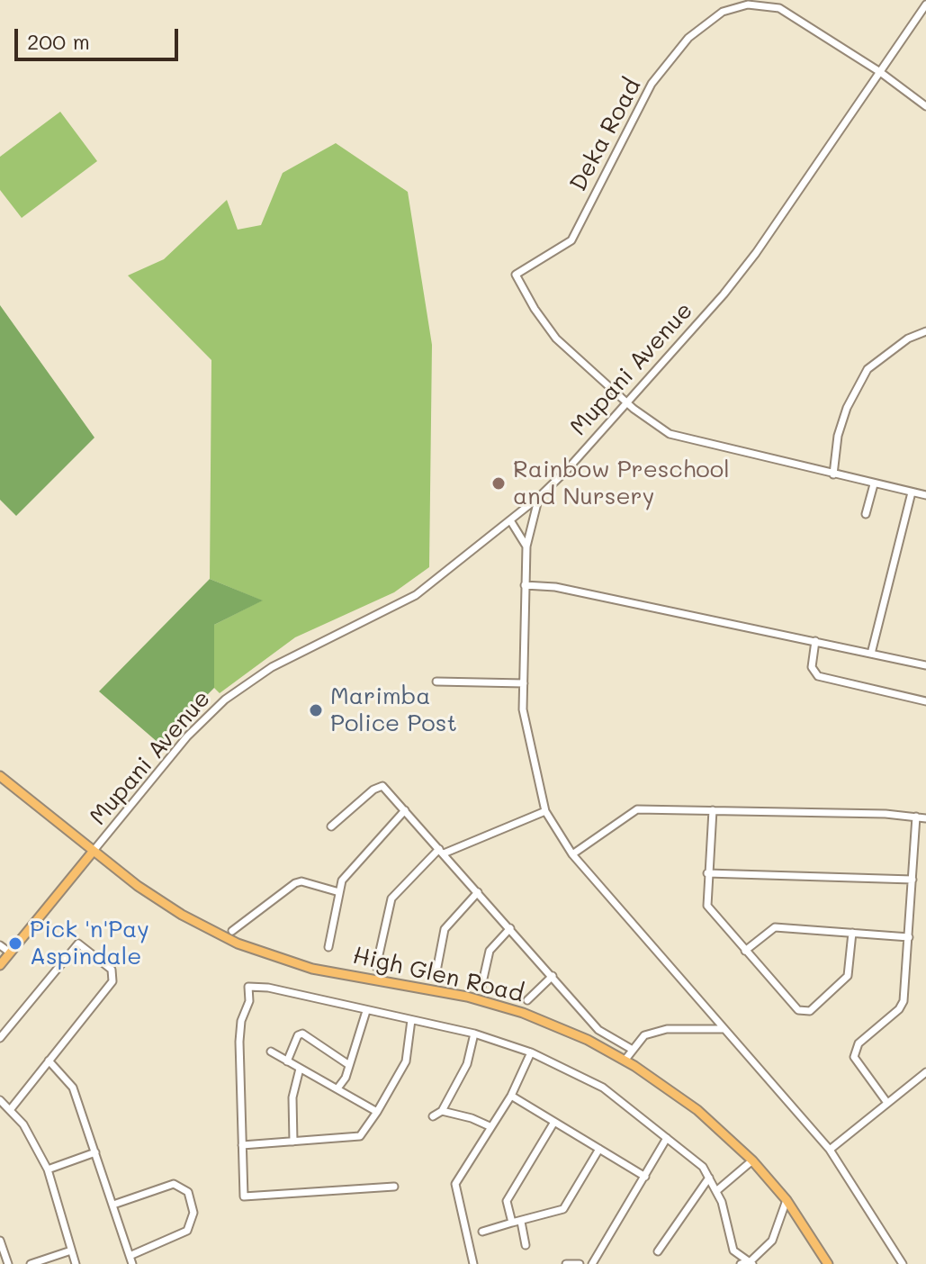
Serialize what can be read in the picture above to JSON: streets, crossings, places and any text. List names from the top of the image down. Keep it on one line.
{"streets":{"main road":["High Glen Road"],"street":["Deka Road","Mupani Avenue"]},"crossings":[["Deka Road","Mupani Avenue"],["Mupani Avenue","High Glen Road"]],"places":["Rainbow Preschool and Nursery","Marimba Police Post","Pick 'n'Pay Aspindale"],"scale_bar":"200 m"}
